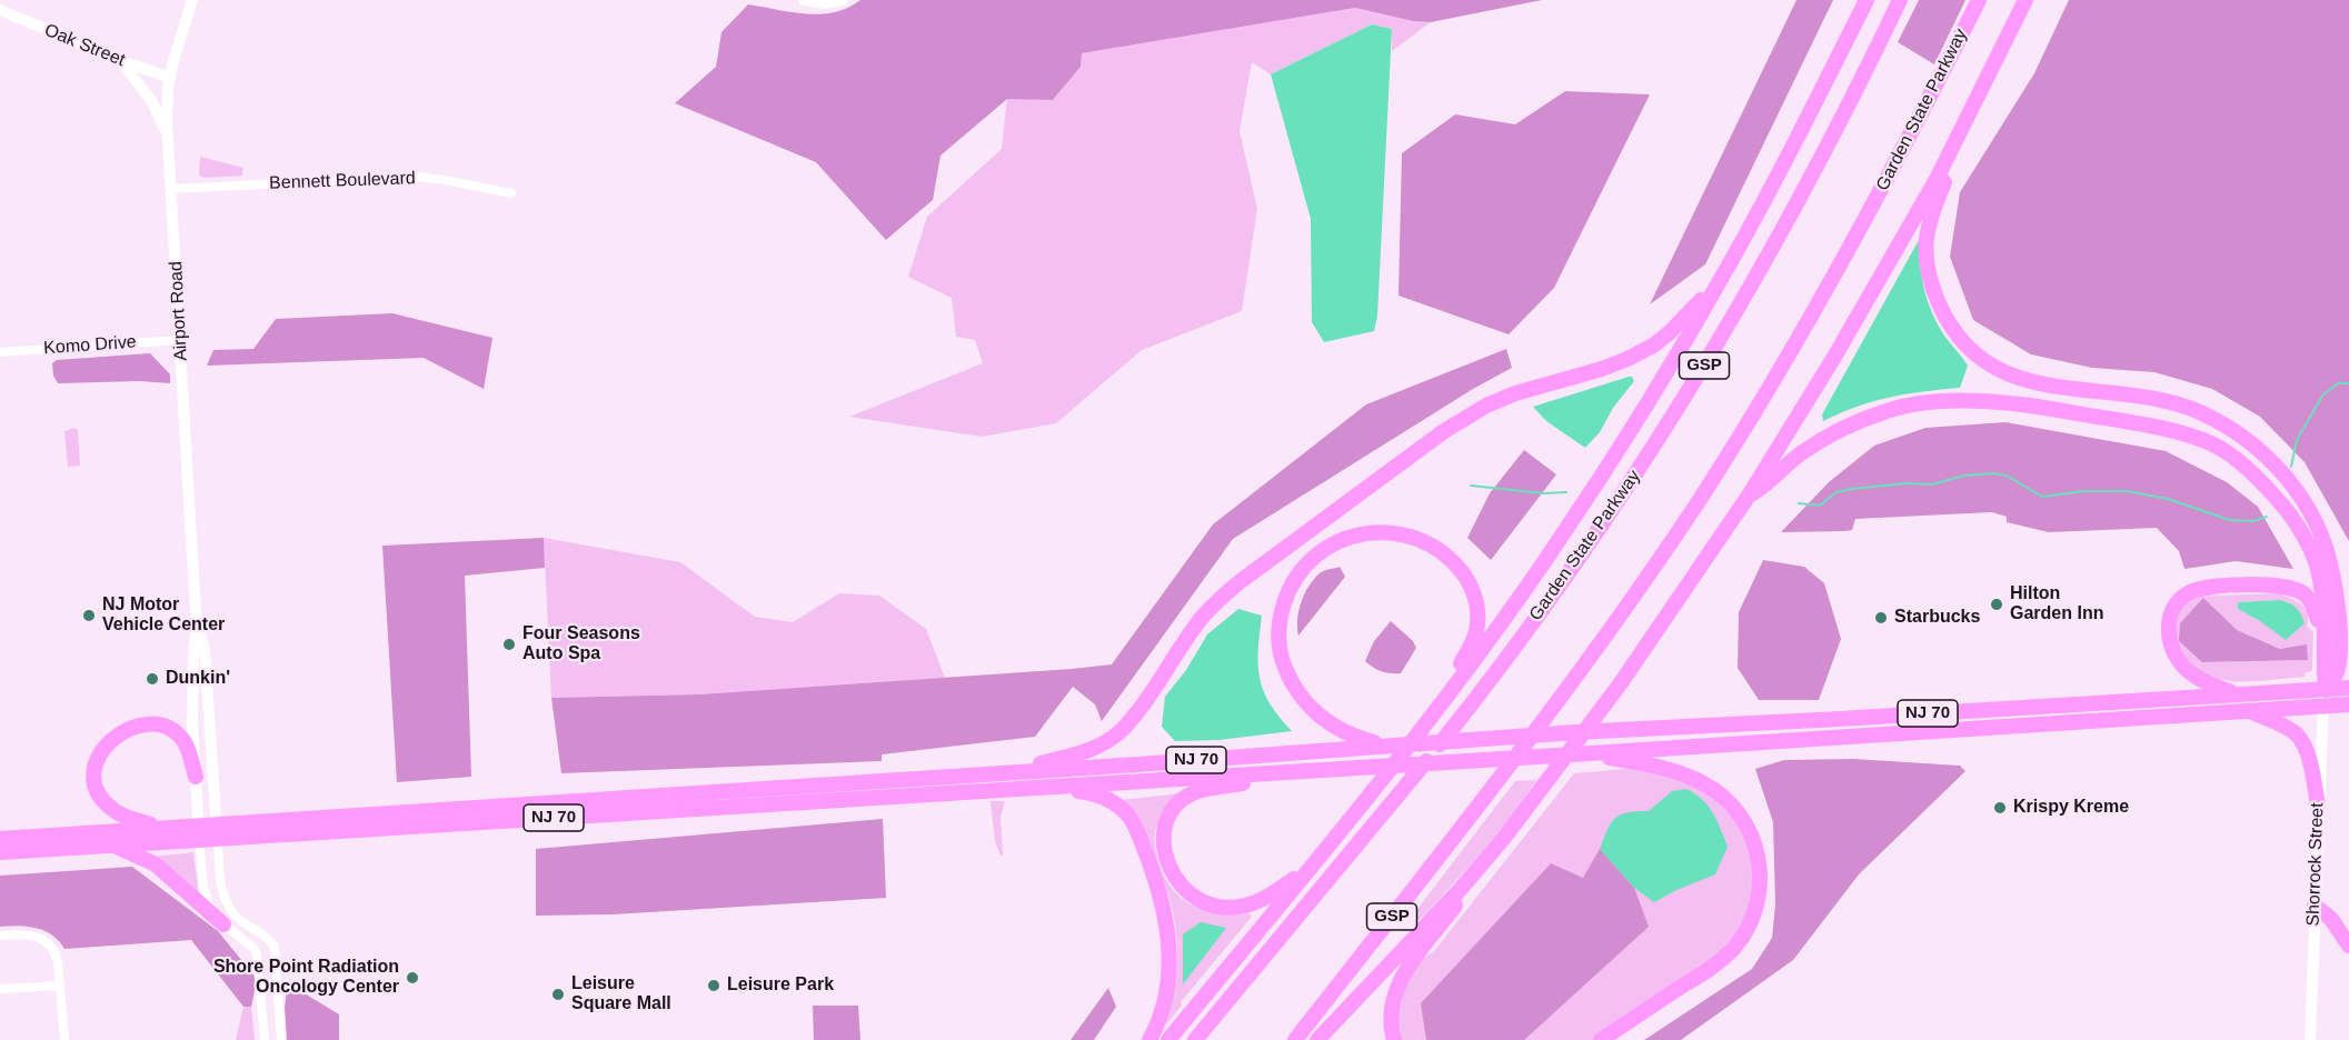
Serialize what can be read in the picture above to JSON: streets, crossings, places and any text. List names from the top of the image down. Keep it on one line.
{"streets":{"highway":["Garden State Parkway","GSP","NJ 70"],"street":["Oak Street","Bennett Boulevard","Airport Road","Komo Drive","Shorrock Street"]},"crossings":[["Oak Street","Airport Road"],["Bennett Boulevard","Airport Road"],["Airport Road","Komo Drive"],["Airport Road","NJ 70"],["NJ 70","Shorrock Street"]],"places":["Hilton Garden Inn","NJ Motor Vehicle Center","Starbucks","Four Seasons Auto Spa","Dunkin'","Krispy Kreme","Shore Point Radiation Oncology Center","Leisure Park","Leisure Square Mall"]}
